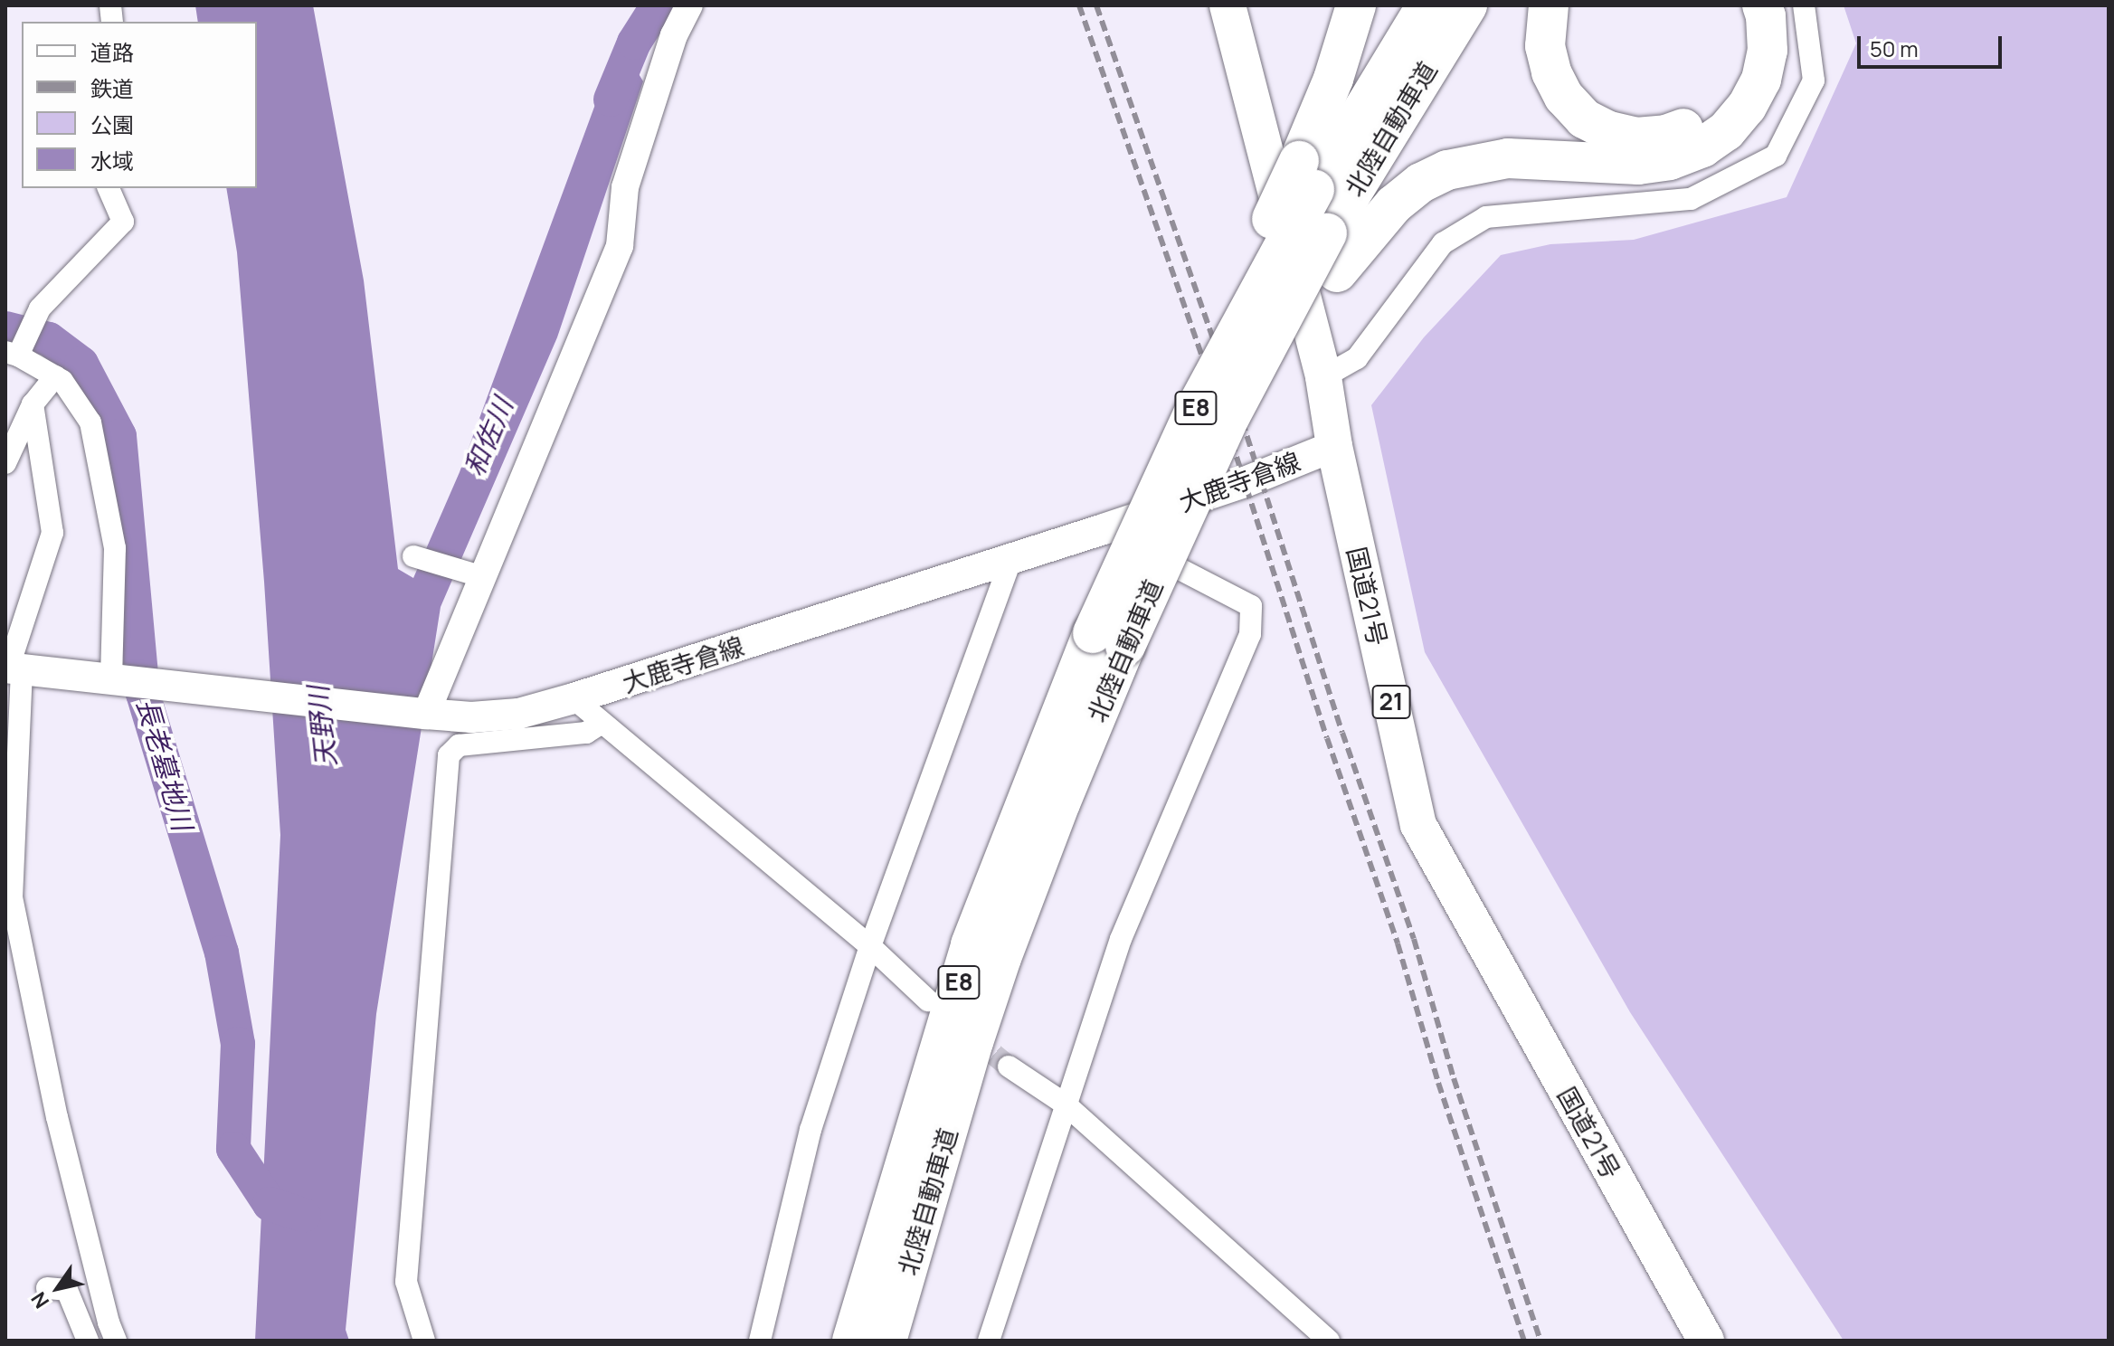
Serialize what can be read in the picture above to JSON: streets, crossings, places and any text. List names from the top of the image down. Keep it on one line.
{"streets":{"highway":["北陸自動車道","E8","国道21号","21"],"main road":["大鹿寺倉線"]},"crossings":[["北陸自動車道","大鹿寺倉線"],["大鹿寺倉線","国道21号"]],"water":["和佐川","天野川","長老墓地川"],"legend":["道路","鉄道","公園","水域"],"scale_bar":"50 m","north":"bottom left"}
